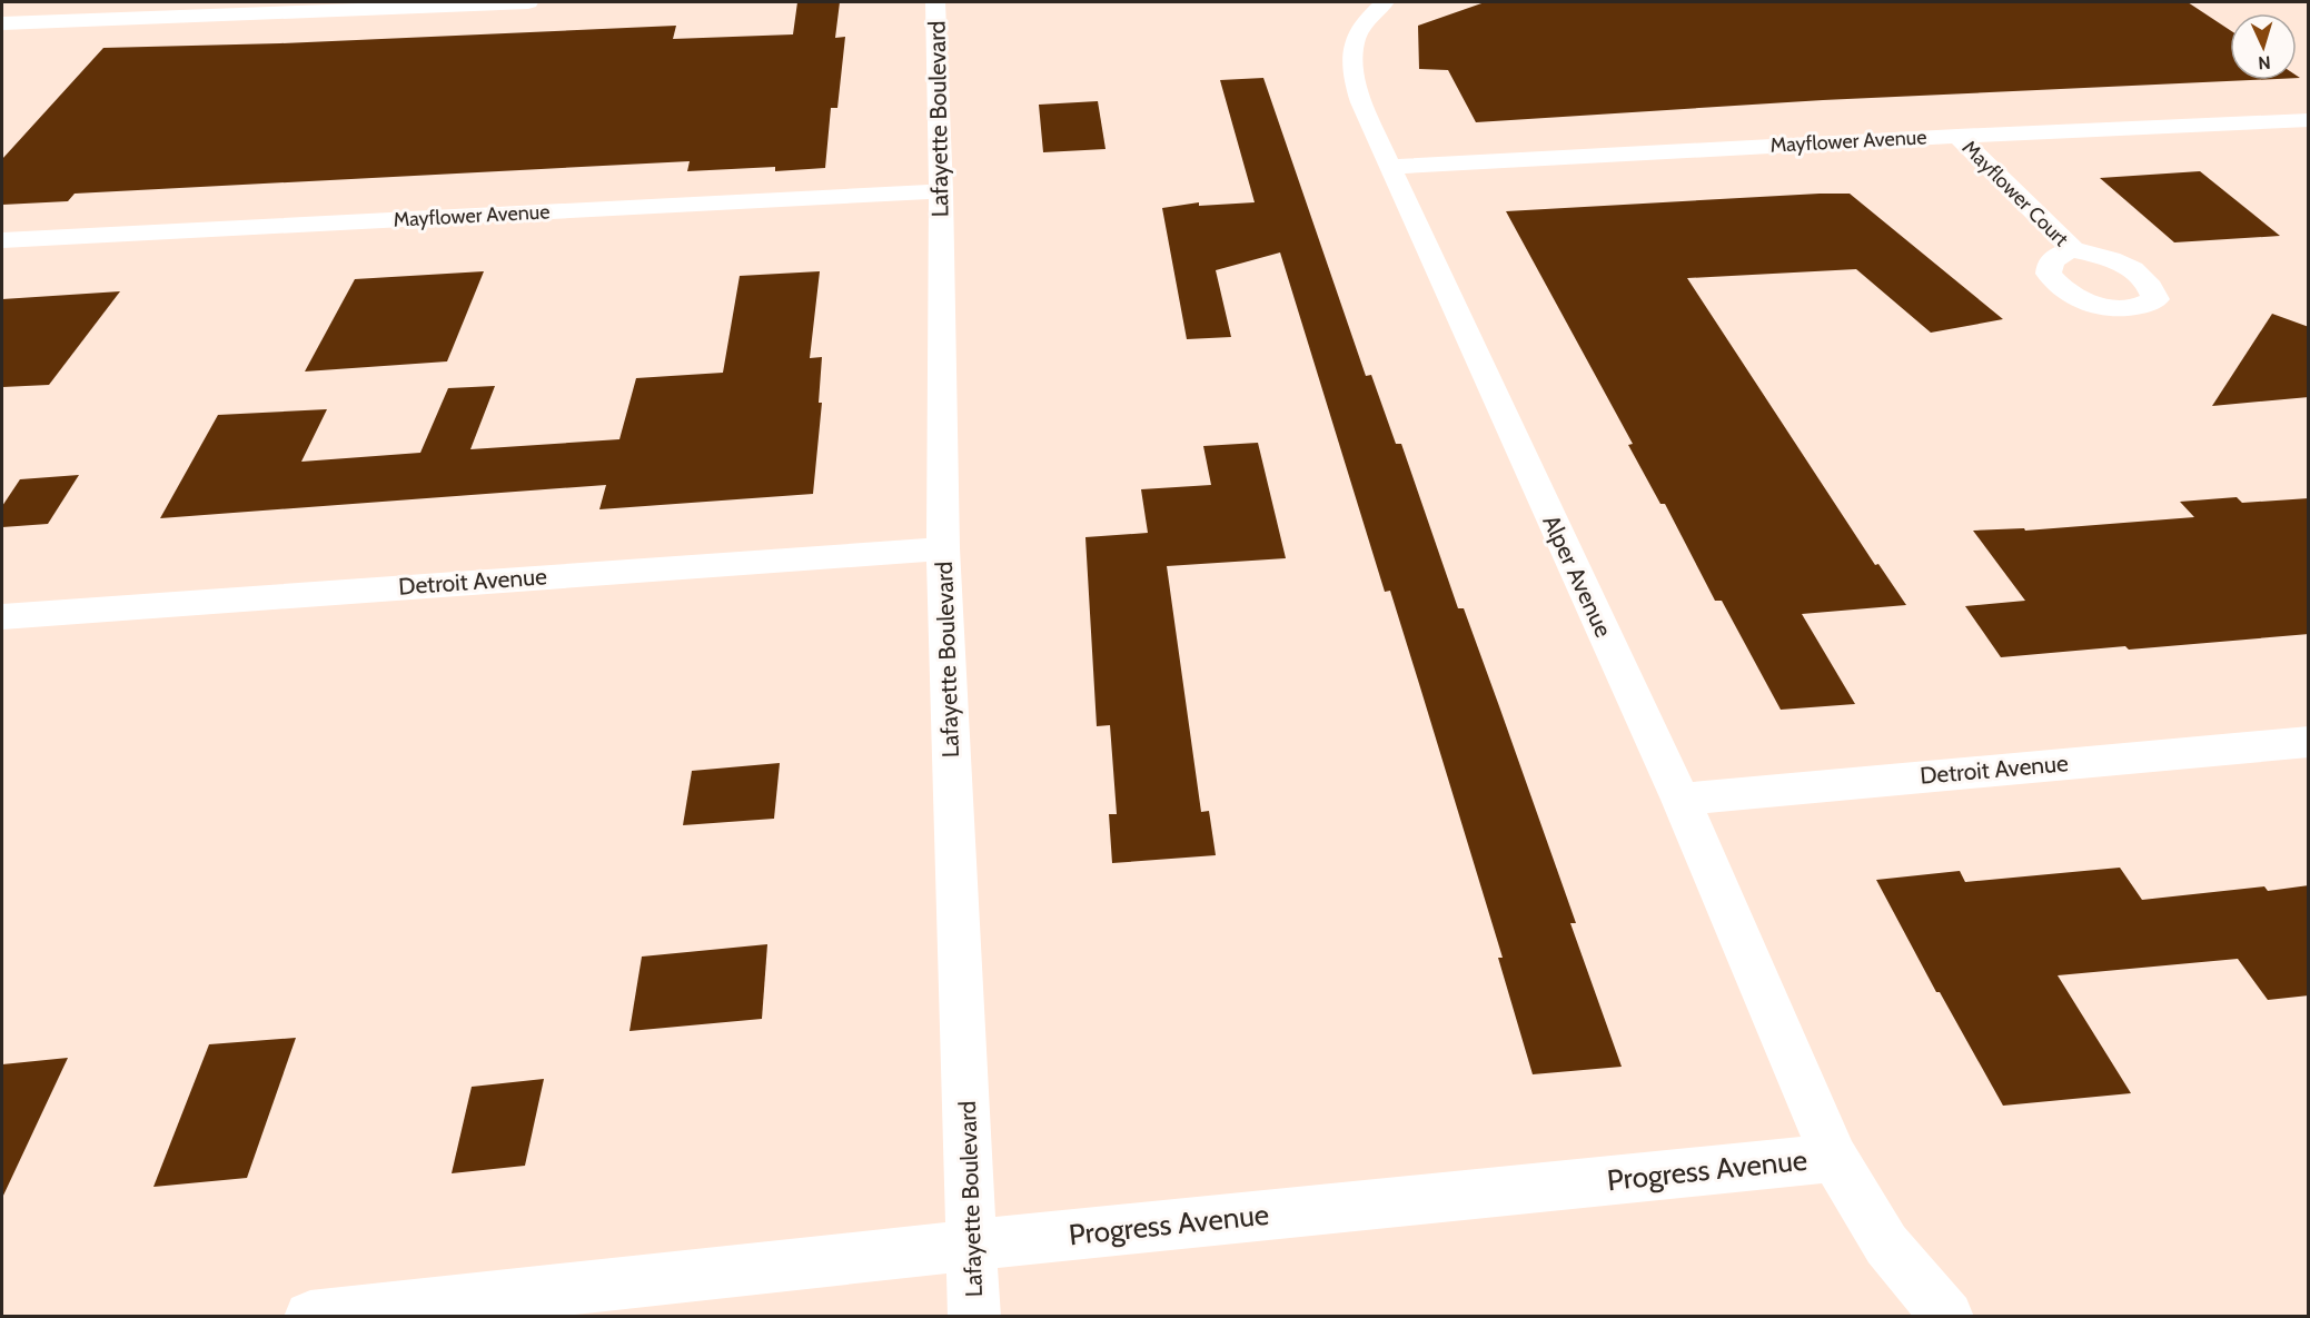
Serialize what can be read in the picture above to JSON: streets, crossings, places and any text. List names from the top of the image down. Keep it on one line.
{"streets":{"street":["Lafayette Boulevard","Mayflower Avenue","Mayflower Court","Alper Avenue","Detroit Avenue","Progress Avenue"]},"crossings":[["Lafayette Boulevard","Mayflower Avenue"],["Lafayette Boulevard","Detroit Avenue"],["Lafayette Boulevard","Progress Avenue"],["Mayflower Avenue","Mayflower Court"],["Mayflower Avenue","Alper Avenue"],["Alper Avenue","Detroit Avenue"],["Alper Avenue","Progress Avenue"]],"north":"bottom"}
